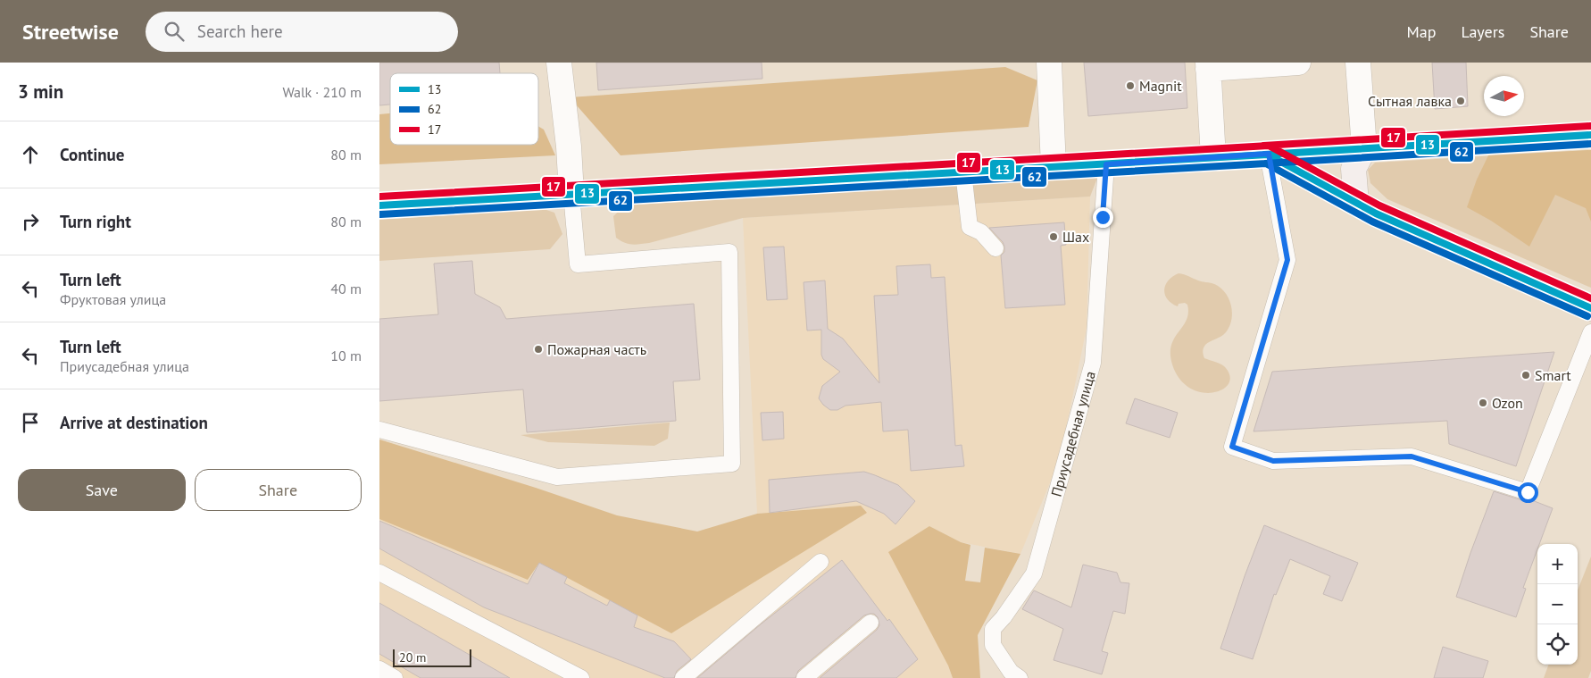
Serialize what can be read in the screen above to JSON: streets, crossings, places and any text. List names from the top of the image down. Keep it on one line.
{"streets":{"lane":["Приусадебная улица"]},"places":["Magnit","Сытная лавка","Шах","Пожарная часть","Smart","Ozon"],"lines":["transit line 17","transit line 13","transit line 62"],"legend":["13","62","17"],"scale_bar":"20 m","north":"right","page":{"header":"Streetwise","search":"Search here","nav":["Map","Layers","Share"],"heading":["3 min","Walk · 210 m"],"list":[["Continue","80 m"],["Turn right","80 m"],["Turn left","Фруктовая улица","40 m"],["Turn left","Приусадебная улица","10 m"],"Arrive at destination"],"buttons":["Save","Share"],"map_buttons":["+","−"],"scale":"20 m"}}
